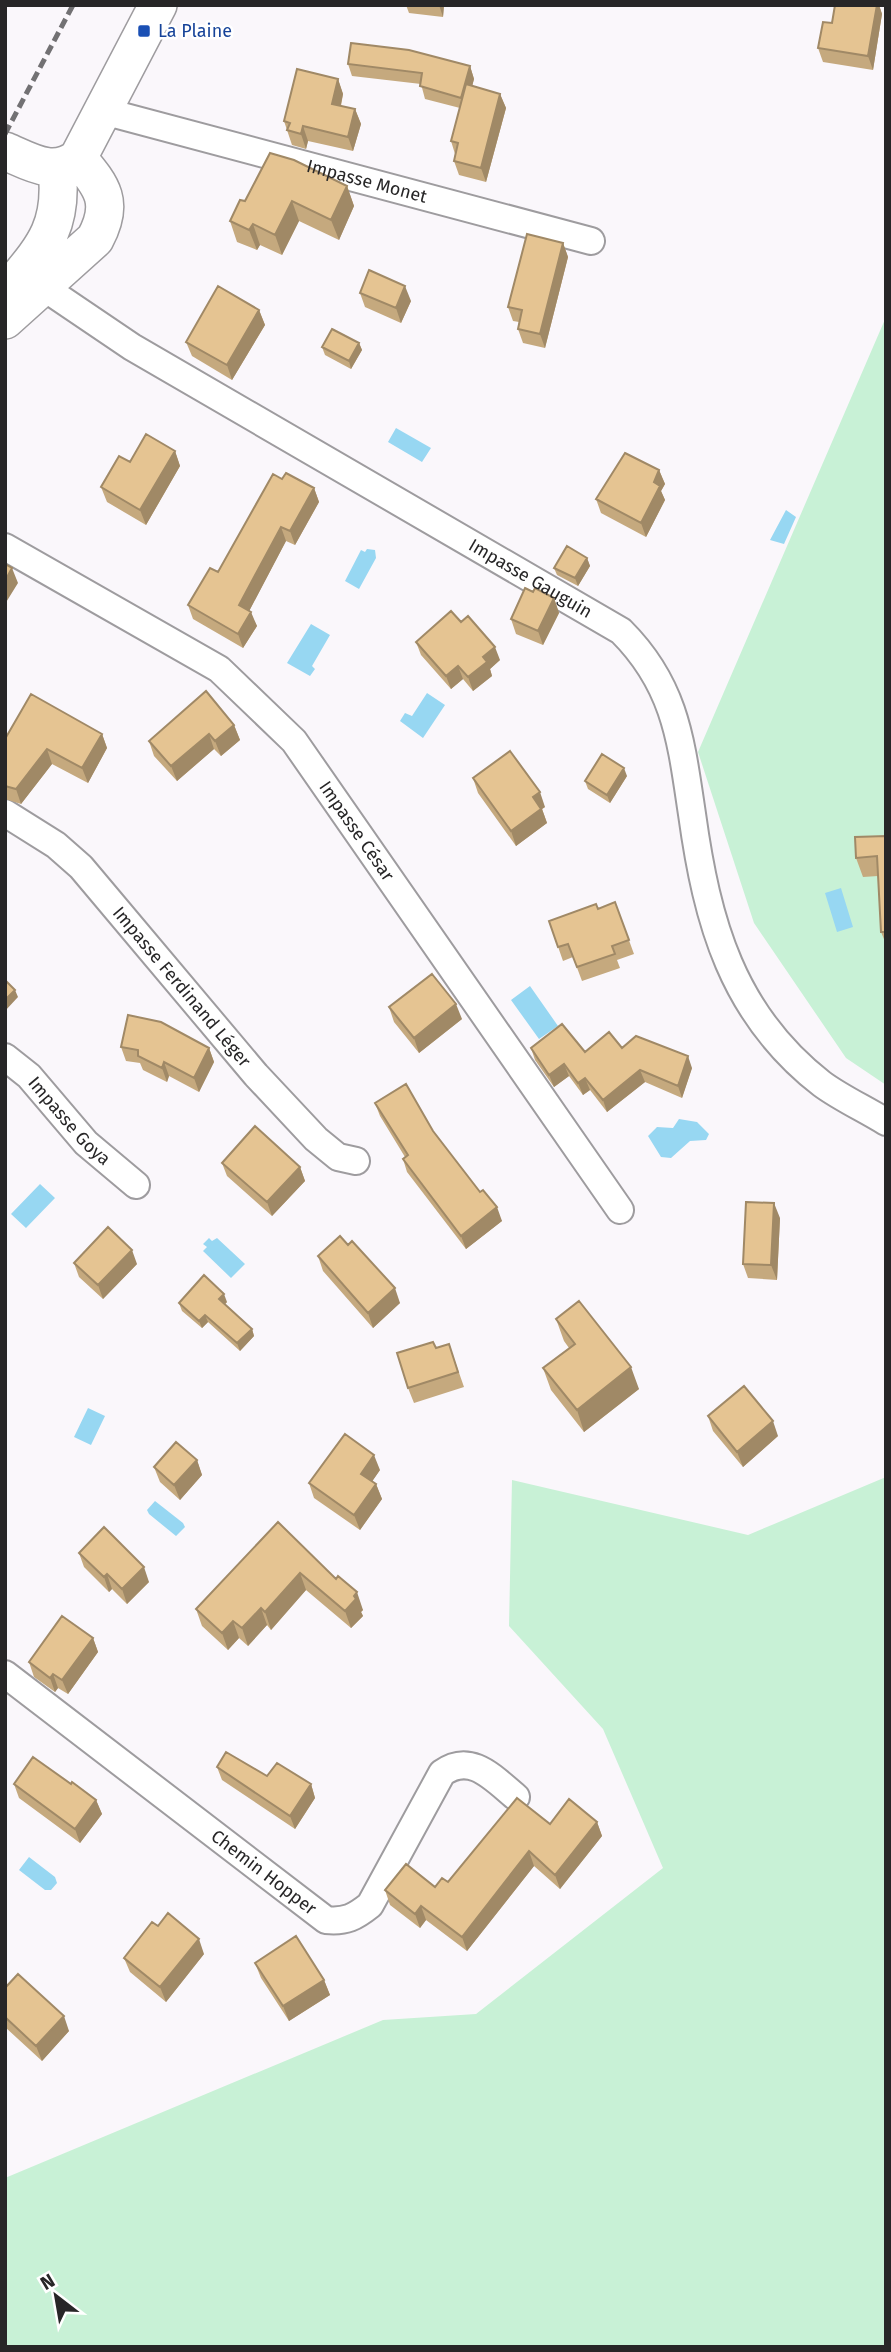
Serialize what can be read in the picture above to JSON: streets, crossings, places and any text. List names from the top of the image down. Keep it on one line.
{"streets":{"street":["Impasse Monet","Impasse Gauguin","Impasse César","Impasse Ferdinand Léger","Impasse Goya","Chemin Hopper"]},"places":{"transit":["La Plaine"]},"north":"top left"}
